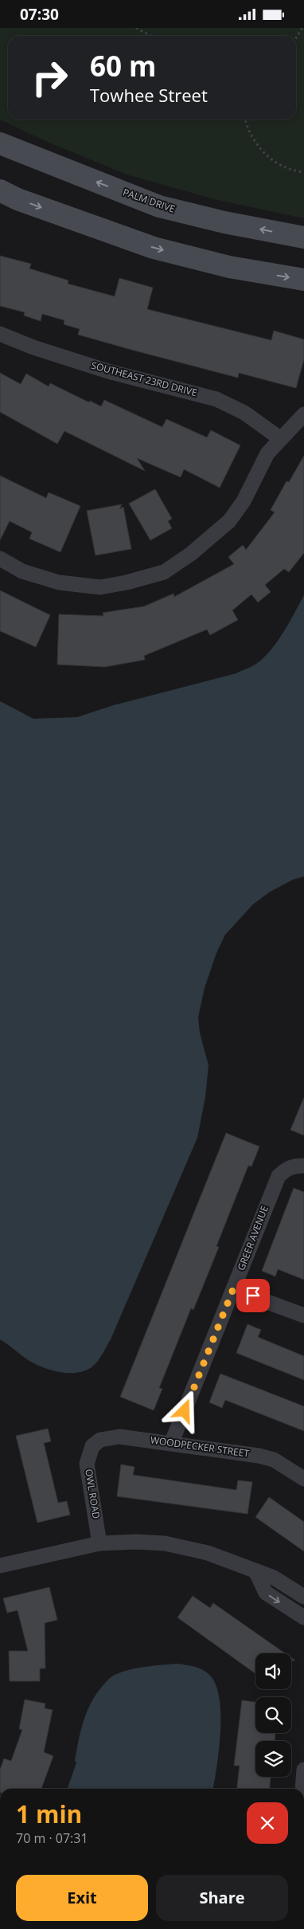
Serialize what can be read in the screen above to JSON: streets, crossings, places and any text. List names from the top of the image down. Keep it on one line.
{"streets":{"main road":["PALM DRIVE"],"street":["SOUTHEAST 23RD DRIVE","GREER AVENUE","WOODPECKER STREET","OWL ROAD"]},"crossings":[["GREER AVENUE","WOODPECKER STREET"],["WOODPECKER STREET","OWL ROAD"]],"page":{"status":"07:30","turn":["60 m","Towhee Street"],"heading":["1 min","70 m · 07:31"],"buttons":["Exit","Share"]}}
